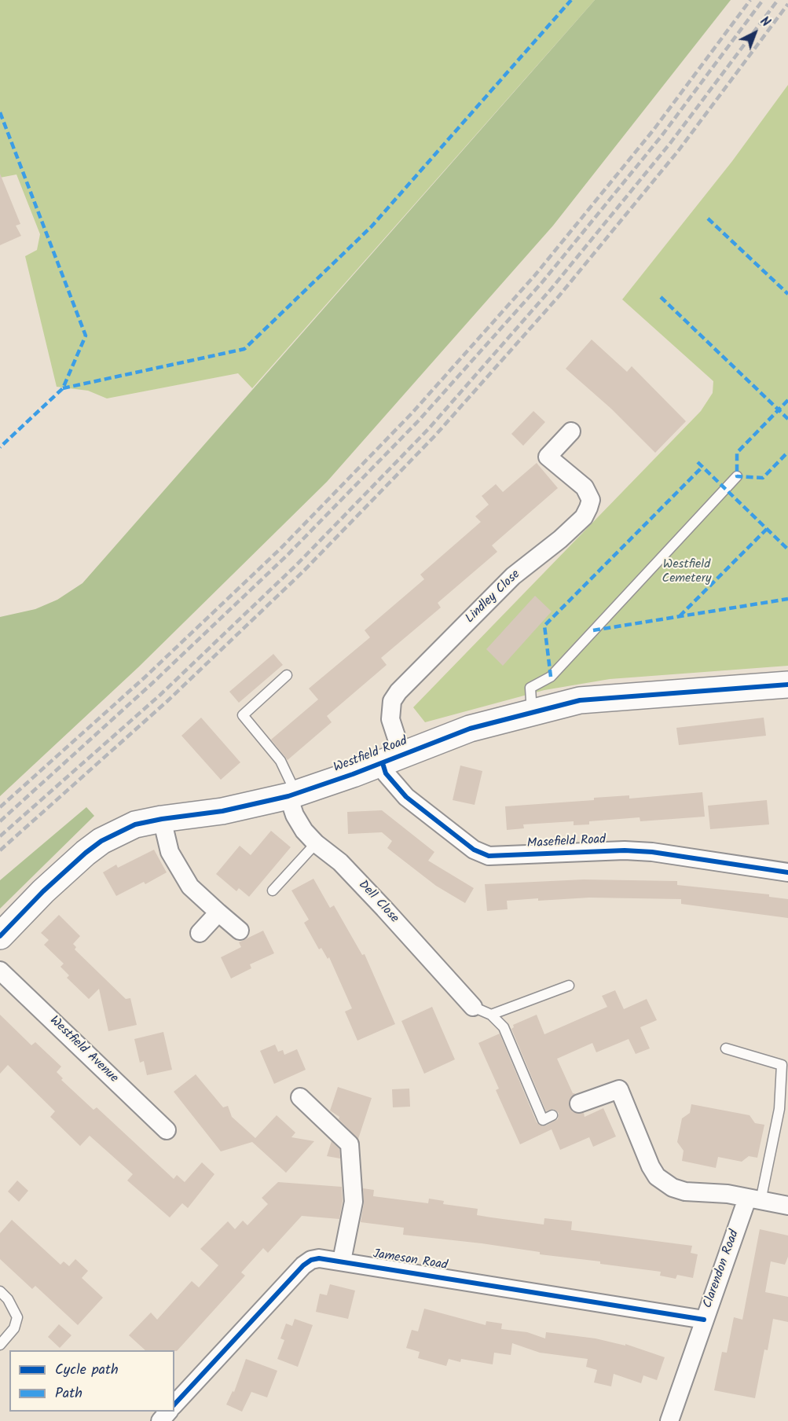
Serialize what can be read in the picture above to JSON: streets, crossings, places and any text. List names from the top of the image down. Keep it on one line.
{"streets":{"street":["Lindley Close","Westfield Road","Masefield Road","Dell Close","Westfield Avenue","Jameson Road","Clarendon Road"]},"crossings":[["Lindley Close","Westfield Road"],["Lindley Close","Masefield Road"],["Westfield Road","Masefield Road"],["Westfield Road","Dell Close"],["Jameson Road","Clarendon Road"]],"parks":["Westfield Cemetery"],"legend":["Cycle path","Path"],"north":"top right"}
